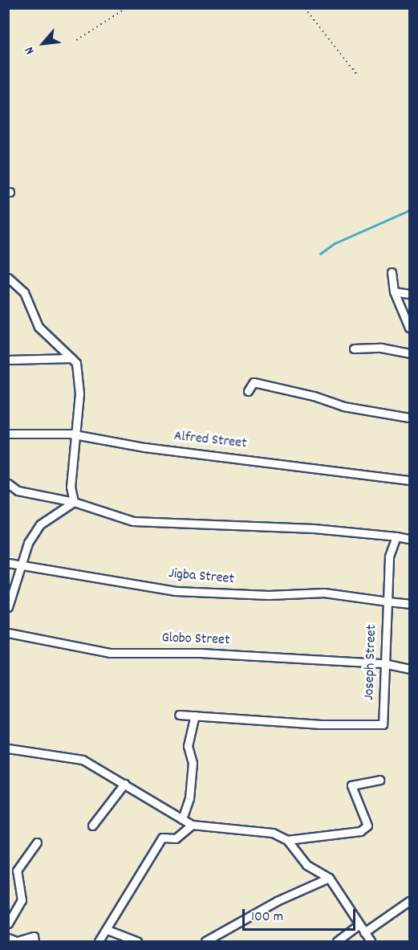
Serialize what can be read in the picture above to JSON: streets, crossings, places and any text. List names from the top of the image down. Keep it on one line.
{"streets":{"street":["Alfred Street","Jigba Street","Globo Street","Joseph Street"]},"crossings":[["Jigba Street","Joseph Street"],["Globo Street","Joseph Street"]],"scale_bar":"100 m","north":"bottom left"}
